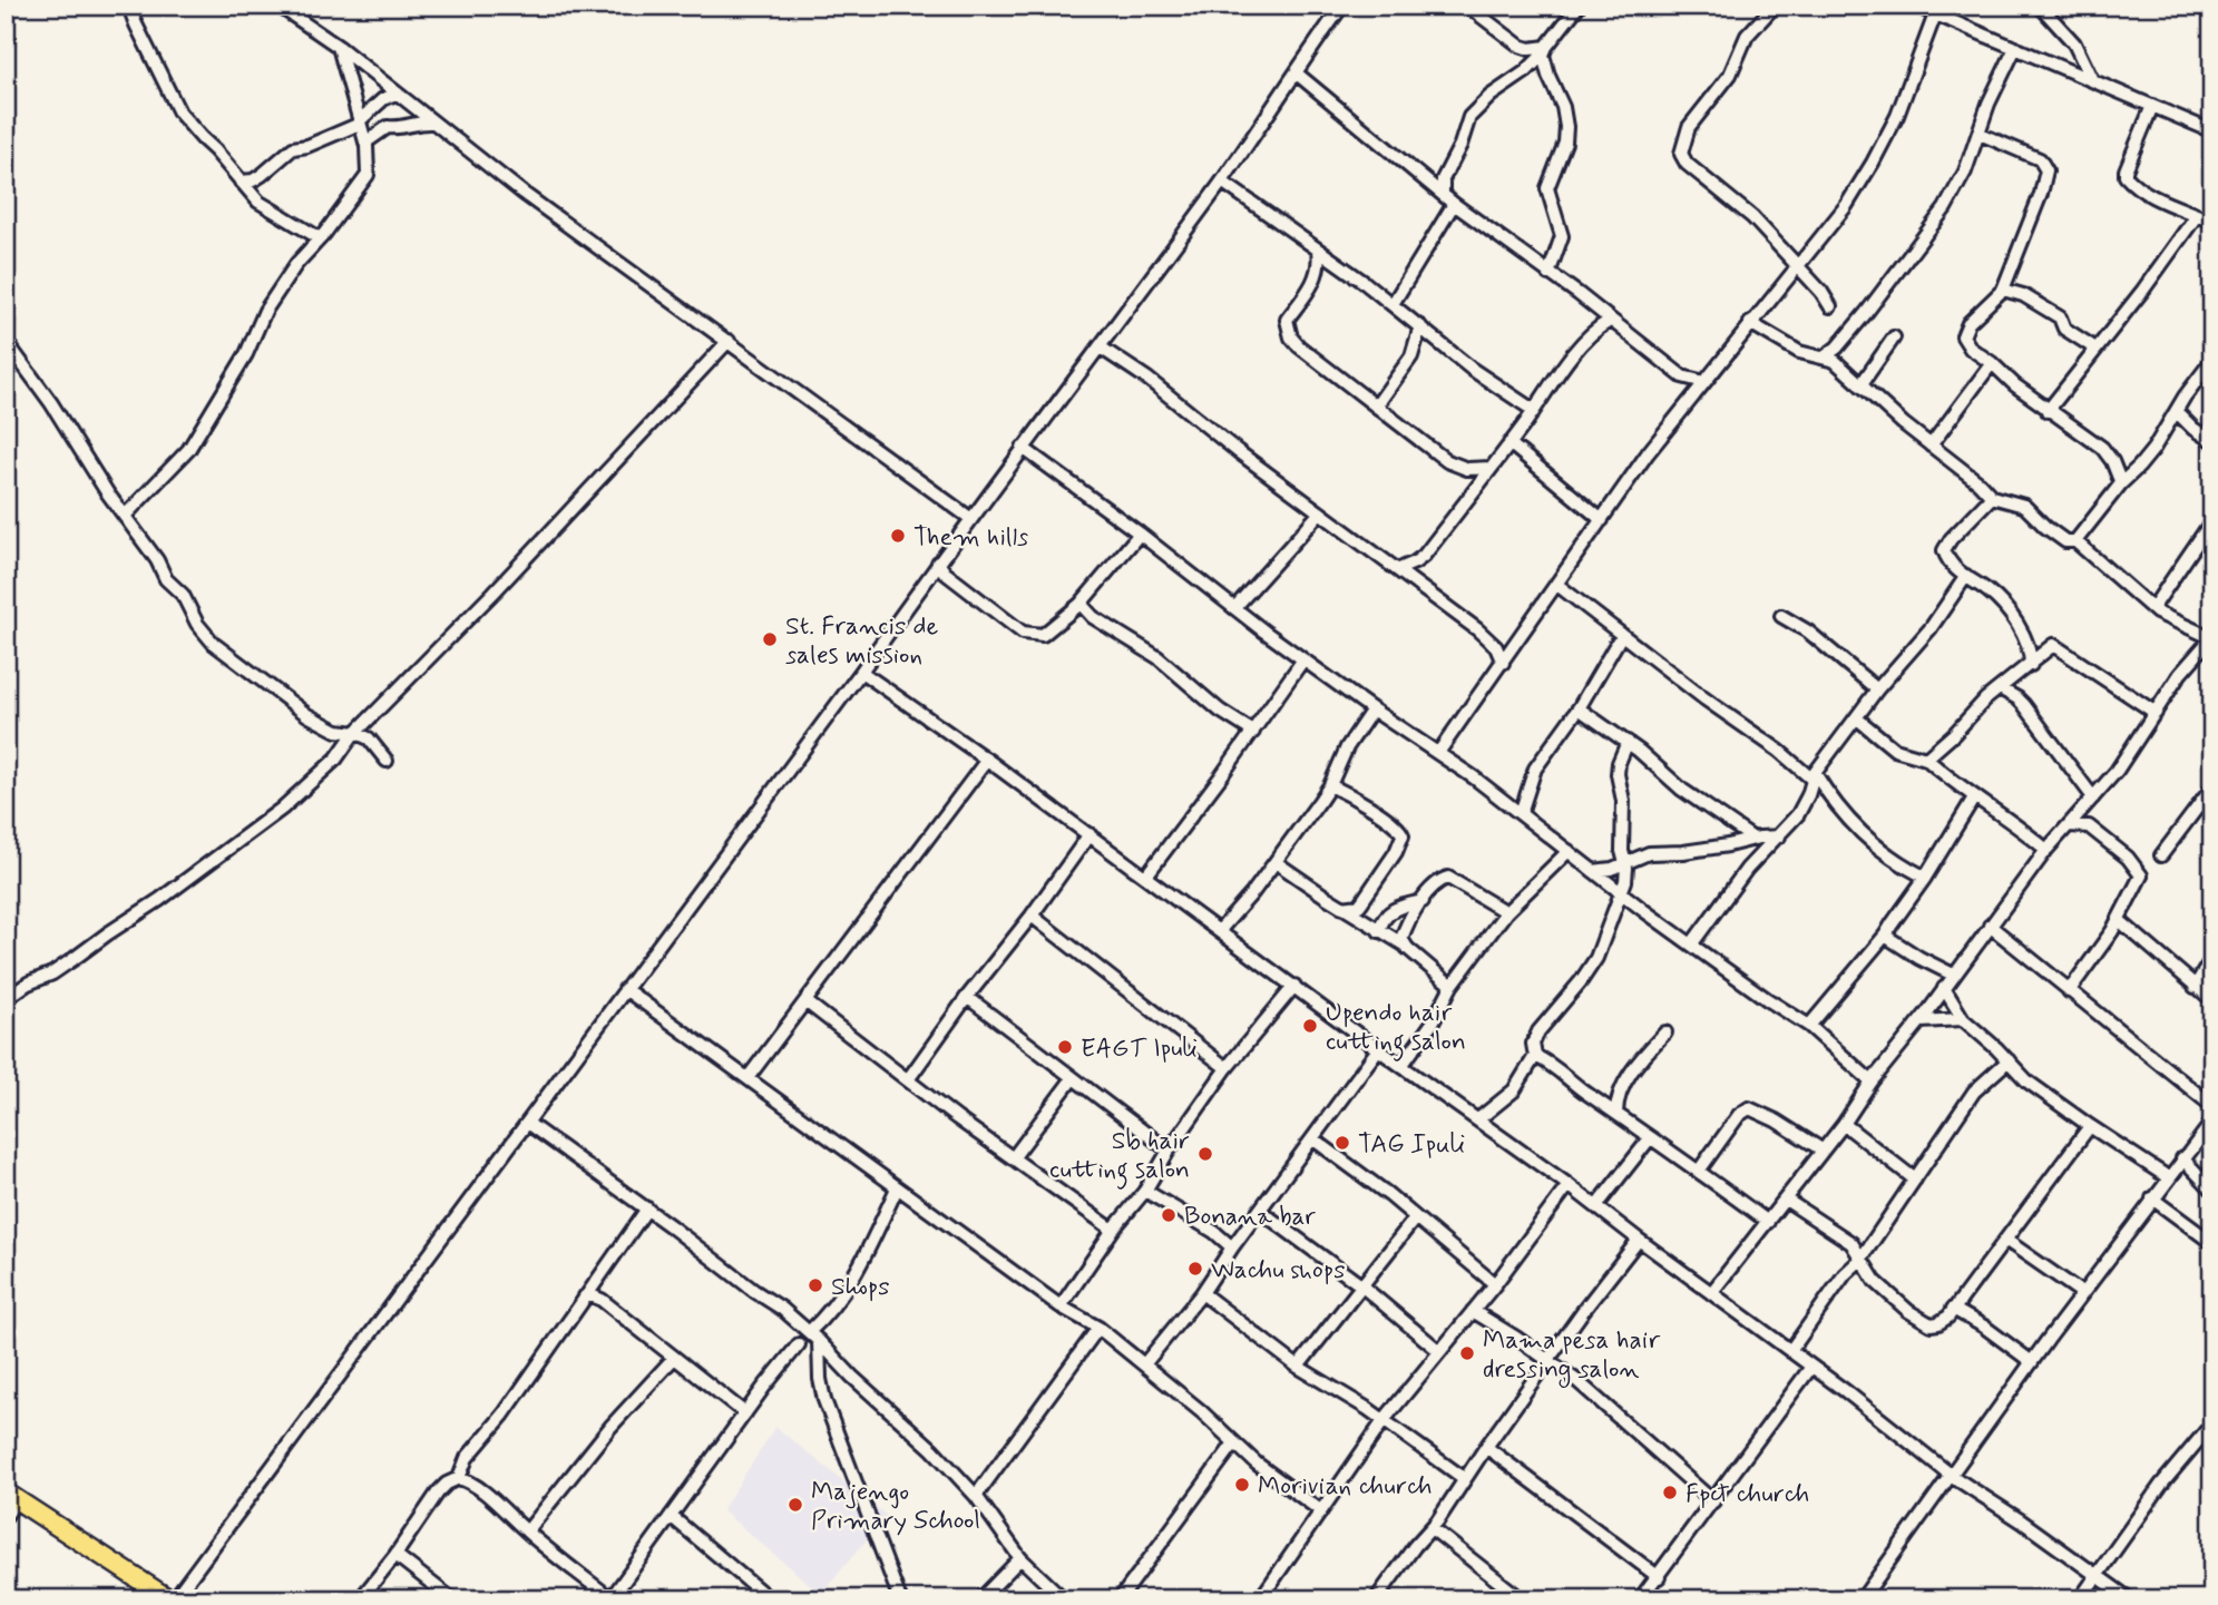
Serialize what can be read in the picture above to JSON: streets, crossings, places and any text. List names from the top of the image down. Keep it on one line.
{"places":["Them hills","St. Francis de sales mission","Upendo hair cutting salon","EAGT Ipuli","TAG Ipuli","Sb hair cutting salon","Bonana bar","Wachu shops","Shops","Mama pesa hair dressing salon","Morivian church","Fpct church","Majengo Primary School"]}
